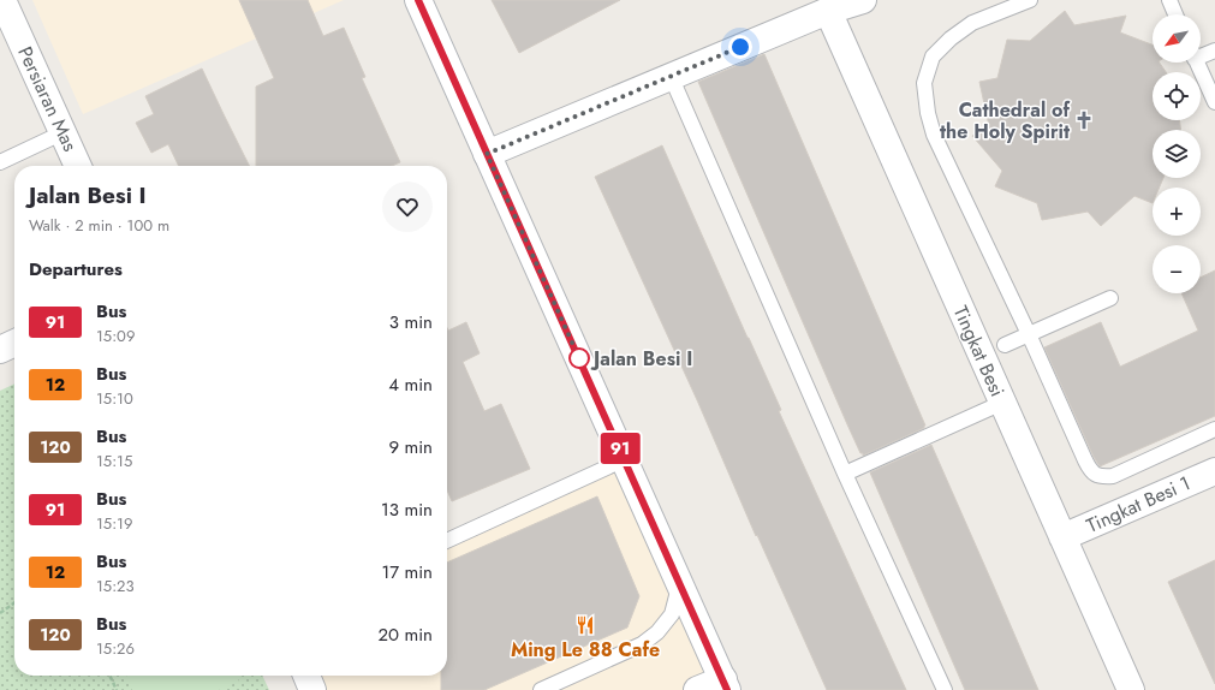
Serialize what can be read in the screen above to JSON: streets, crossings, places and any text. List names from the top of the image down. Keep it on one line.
{"streets":{"street":["Persiaran Mas","Tingkat Besi","Tingkat Besi 1"]},"crossings":[["Tingkat Besi","Tingkat Besi 1"]],"places":{"church":["Cathedral of the Holy Spirit"],"other":["Jalan Besi I"],"restaurant":["Ming Le 88 Cafe"]},"lines":["bus line 91"],"north":"bottom left","page":{"on_map":"91","map_buttons":["+","−"],"heading":[["Jalan Besi I","Walk · 2 min · 100 m"],"Departures"],"list":[{"mark":"91","name":"Bus","note":"15:09","value":"3 min"},{"mark":"12","name":"Bus","note":"15:10","value":"4 min"},{"mark":"120","name":"Bus","note":"15:15","value":"9 min"},{"mark":"91","name":"Bus","note":"15:19","value":"13 min"},{"mark":"12","name":"Bus","note":"15:23","value":"17 min"},{"mark":"120","name":"Bus","note":"15:26","value":"20 min"}]}}
